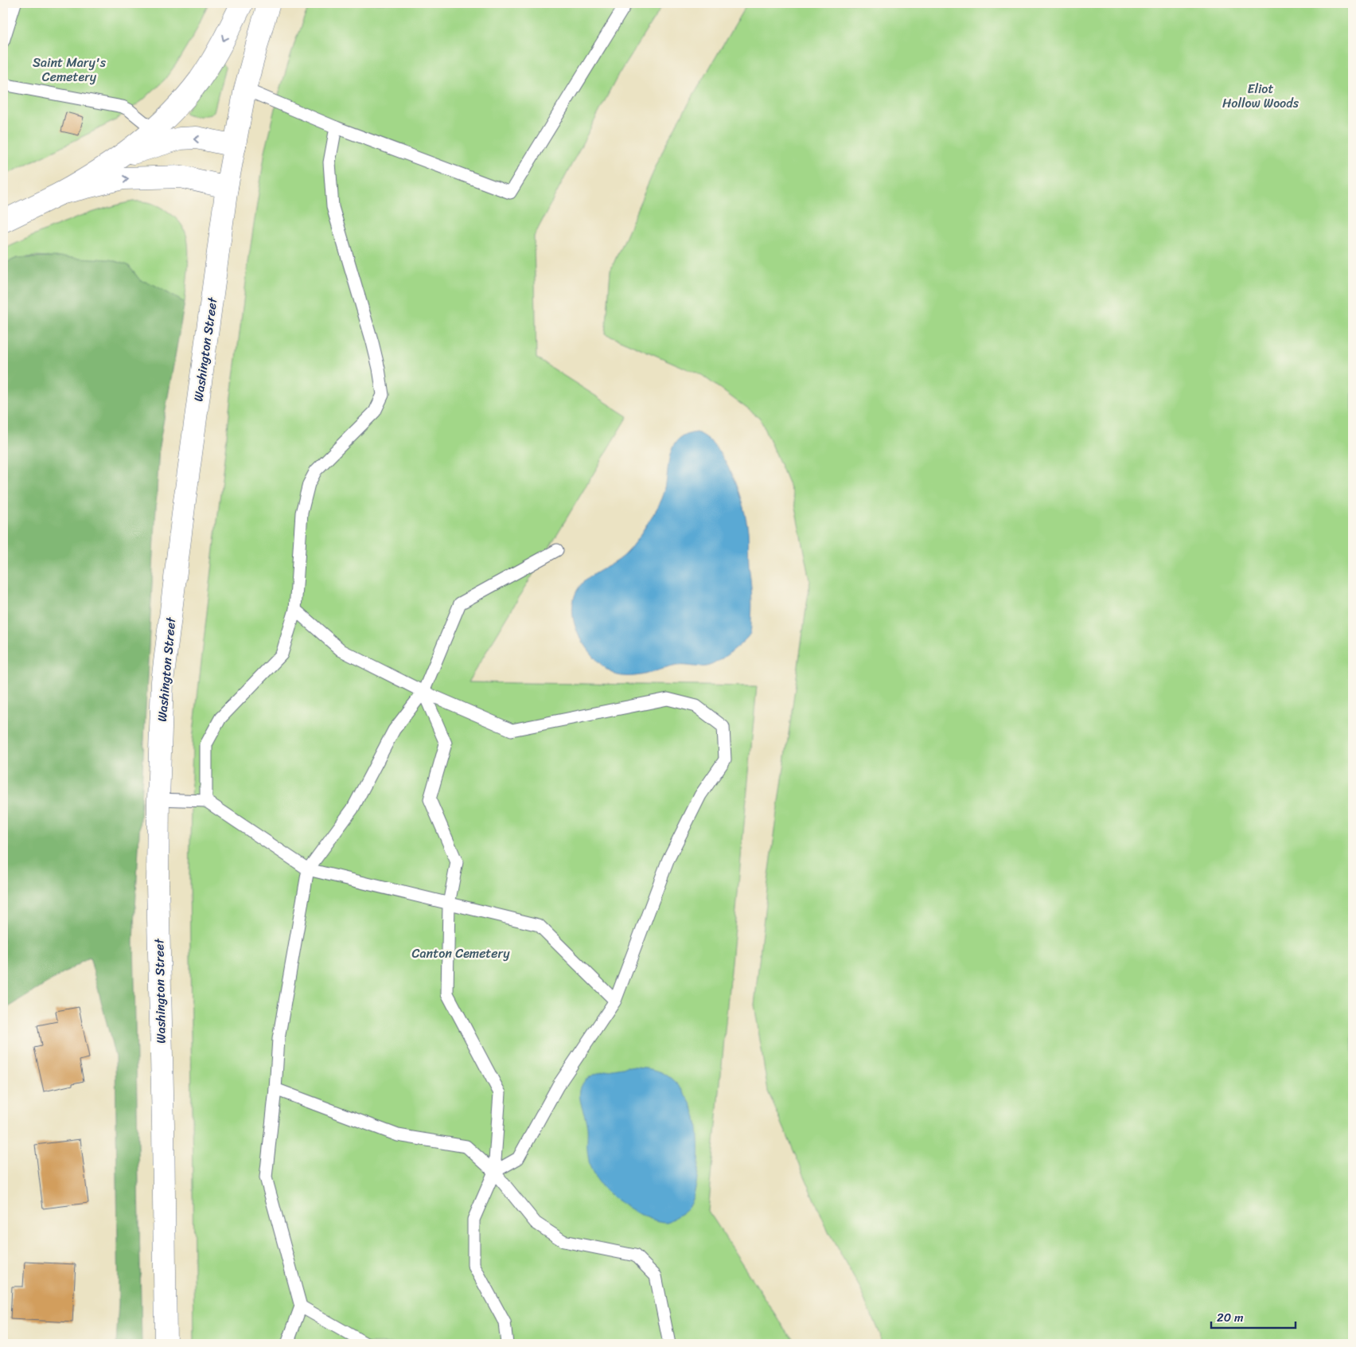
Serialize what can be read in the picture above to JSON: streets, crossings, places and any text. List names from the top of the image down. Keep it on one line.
{"streets":{"main road":["Washington Street"]},"parks":["Saint Mary's Cemetery","Eliot Hollow Woods","Canton Cemetery"],"scale_bar":"20 m"}
